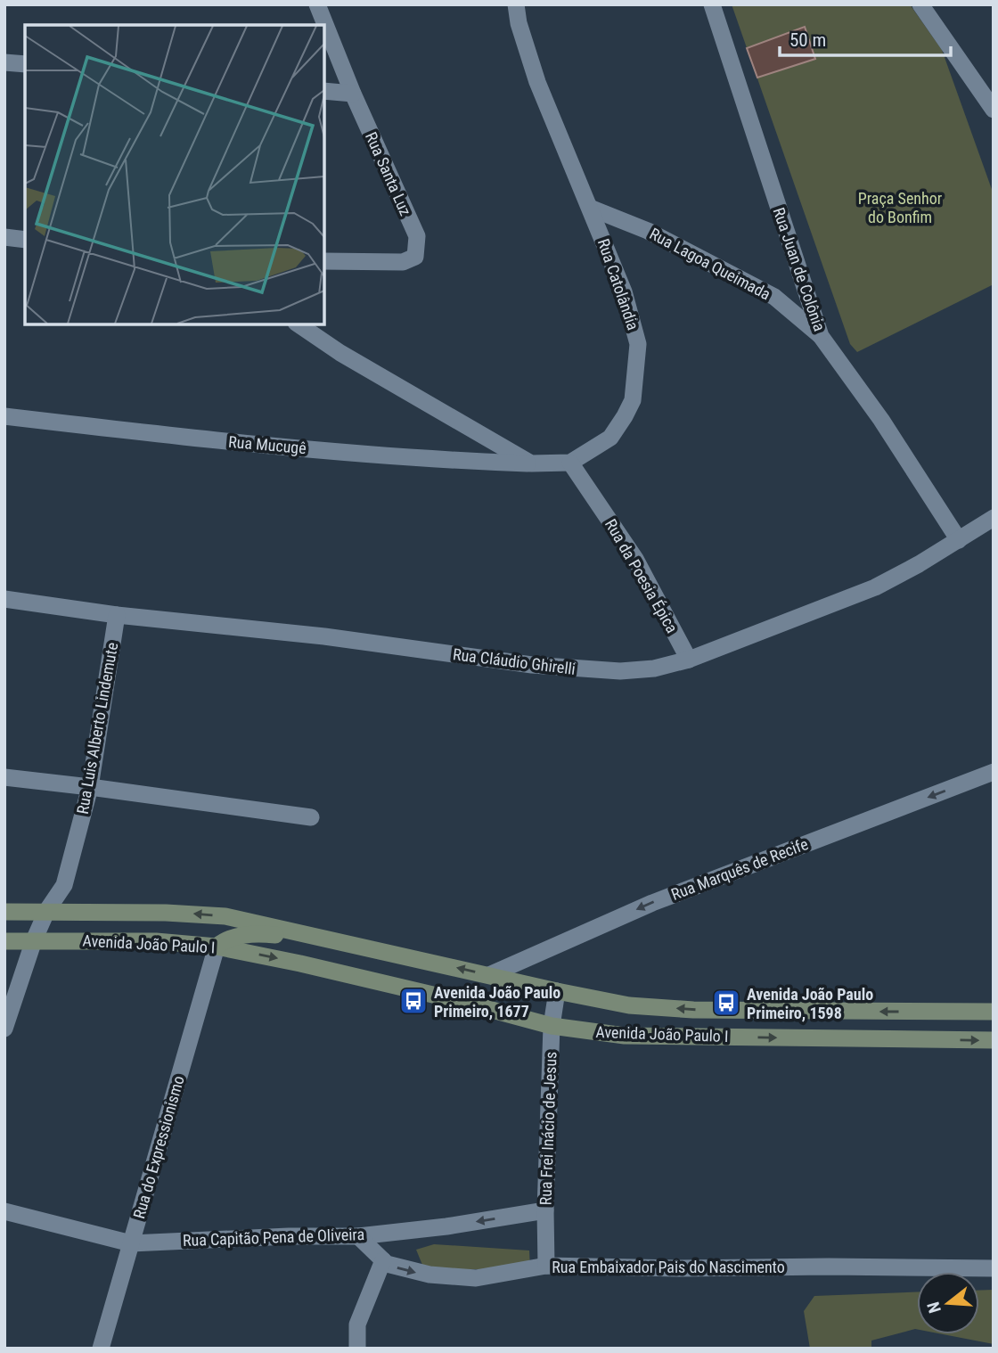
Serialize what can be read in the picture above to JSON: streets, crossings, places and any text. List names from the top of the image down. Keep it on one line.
{"streets":{"main road":["Avenida João Paulo I"],"street":["Rua Santa Luz","Rua Lagoa Queimada","Rua Juan de Colônia","Rua Catolândia","Rua Mucugê","Rua da Poesia Épica","Rua Cláudio Ghirelli","Rua Luis Alberto Lindemute","Rua Marquês de Recife","Rua Frei Inácio de Jesus","Rua do Expressionismo","Rua Capitão Pena de Oliveira","Rua Embaixador Pais do Nascimento"]},"crossings":[["Rua Lagoa Queimada","Rua Juan de Colônia"],["Rua Lagoa Queimada","Rua Catolândia"],["Rua Juan de Colônia","Rua Cláudio Ghirelli"],["Rua Catolândia","Rua da Poesia Épica"],["Rua da Poesia Épica","Rua Cláudio Ghirelli"],["Rua Cláudio Ghirelli","Rua Luis Alberto Lindemute"],["Rua Luis Alberto Lindemute","Avenida João Paulo I"],["Rua Marquês de Recife","Avenida João Paulo I"],["Avenida João Paulo I","Rua Frei Inácio de Jesus"],["Avenida João Paulo I","Rua do Expressionismo"],["Rua Frei Inácio de Jesus","Rua Capitão Pena de Oliveira"],["Rua Frei Inácio de Jesus","Rua Embaixador Pais do Nascimento"],["Rua do Expressionismo","Rua Capitão Pena de Oliveira"],["Rua Capitão Pena de Oliveira","Rua Embaixador Pais do Nascimento"]],"one_way":["Rua Marquês de Recife"],"parks":["Praça Senhor do Bonfim"],"places":{"bus stop":["Avenida João Paulo Primeiro, 1677","Avenida João Paulo Primeiro, 1598"]},"scale_bar":"50 m","north":"left"}
